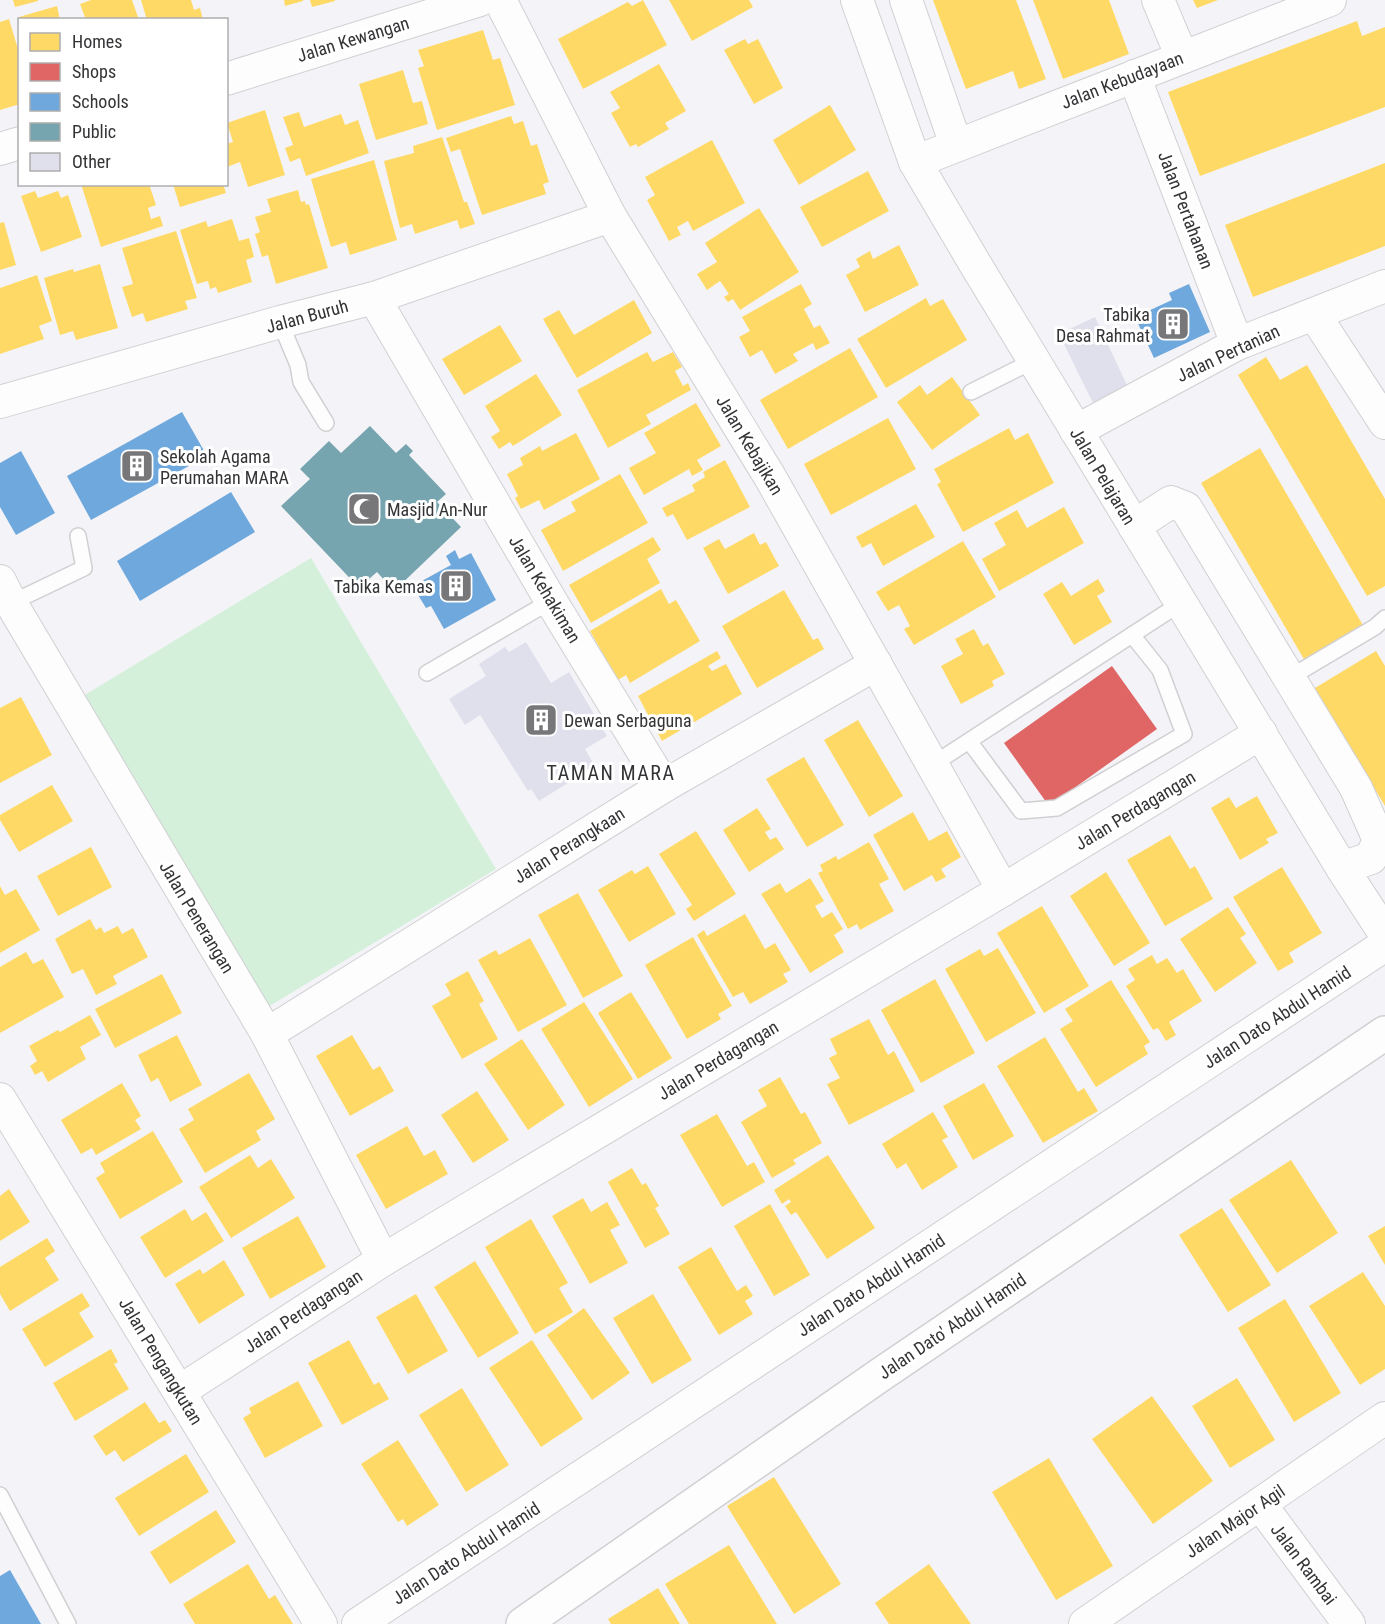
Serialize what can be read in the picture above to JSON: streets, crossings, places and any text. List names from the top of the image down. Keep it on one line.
{"streets":{"street":["Jalan Kewangan","Jalan Kebudayaan","Jalan Pertahanan","Jalan Buruh","Jalan Pertanian","Jalan Kebajikan","Jalan Pelajaran","Jalan Kehakiman","Jalan Perdagangan","Jalan Perangkaan","Jalan Penerangan","Jalan Dato Abdul Hamid","Jalan Dato' Abdul Hamid","Jalan Pengangkutan","Jalan Major Agil","Jalan Rambai"]},"crossings":[["Jalan Kebudayaan","Jalan Pertahanan"],["Jalan Kebudayaan","Jalan Pelajaran"],["Jalan Pertahanan","Jalan Pertanian"],["Jalan Buruh","Jalan Kebajikan"],["Jalan Buruh","Jalan Kehakiman"],["Jalan Pertanian","Jalan Pelajaran"],["Jalan Kebajikan","Jalan Perdagangan"],["Jalan Kebajikan","Jalan Perangkaan"],["Jalan Pelajaran","Jalan Perdagangan"],["Jalan Kehakiman","Jalan Perangkaan"],["Jalan Perdagangan","Jalan Penerangan"],["Jalan Perdagangan","Jalan Pengangkutan"],["Jalan Perangkaan","Jalan Penerangan"],["Jalan Major Agil","Jalan Rambai"]],"districts":["TAMAN MARA"],"places":{"building":["Tabika Desa Rahmat","Sekolah Agama Perumahan MARA","Tabika Kemas","Dewan Serbaguna"],"mosque":["Masjid An-Nur"]},"legend":["Homes","Shops","Schools","Public","Other"]}
